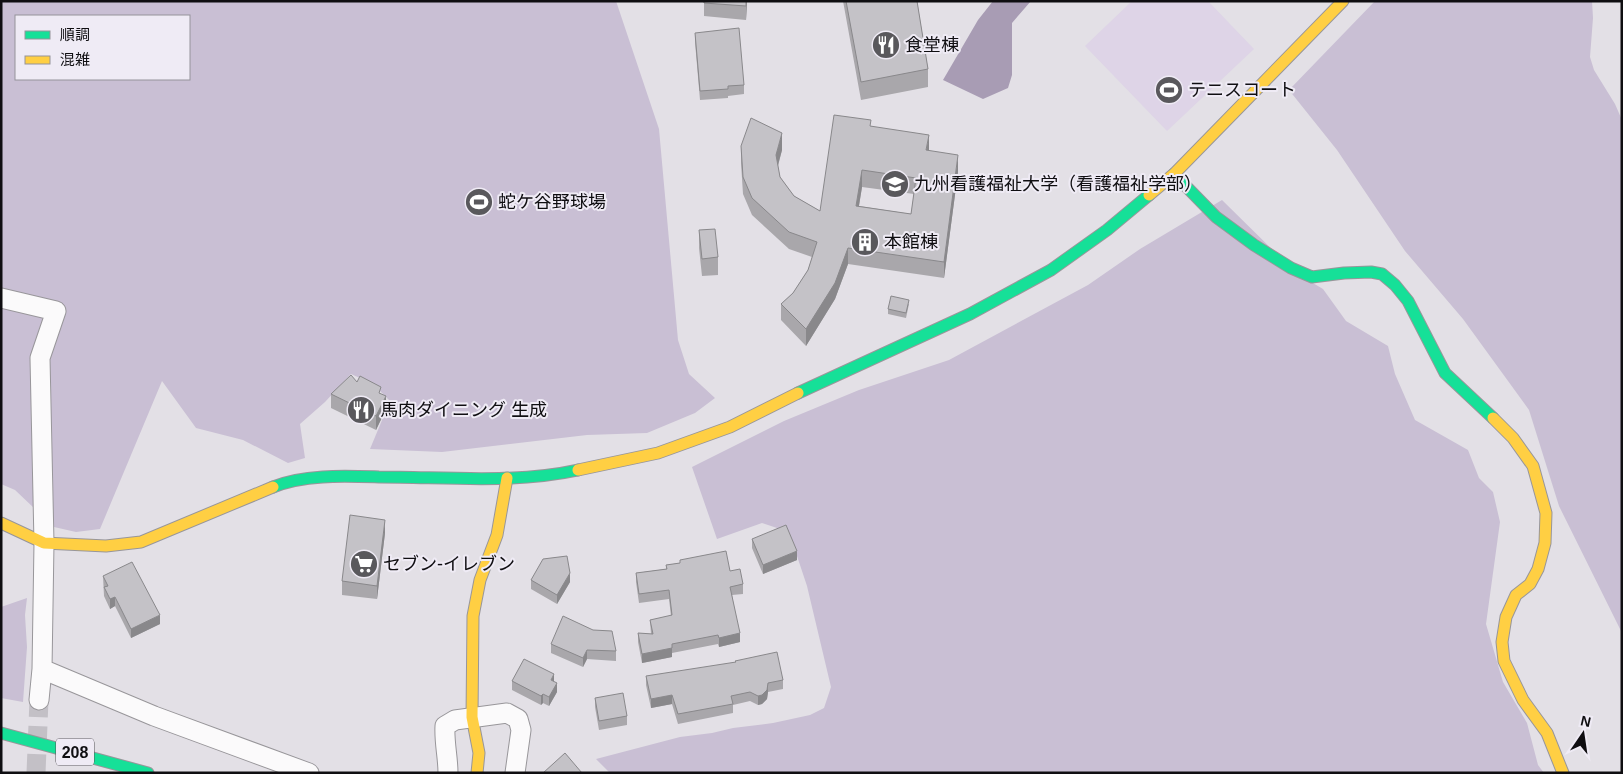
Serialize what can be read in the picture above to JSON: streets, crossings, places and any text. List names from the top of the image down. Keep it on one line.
{"streets":{"main road":["208"]},"places":{"restaurant":["食堂棟","馬肉ダイニング 生成"],"sports":["テニスコート","蛇ケ谷野球場"],"school or university":["九州看護福祉大学（看護福祉学部）"],"building":["本館棟"],"supermarket":["セブン-イレブン"]},"legend":["順調","混雑"],"north":"top"}
